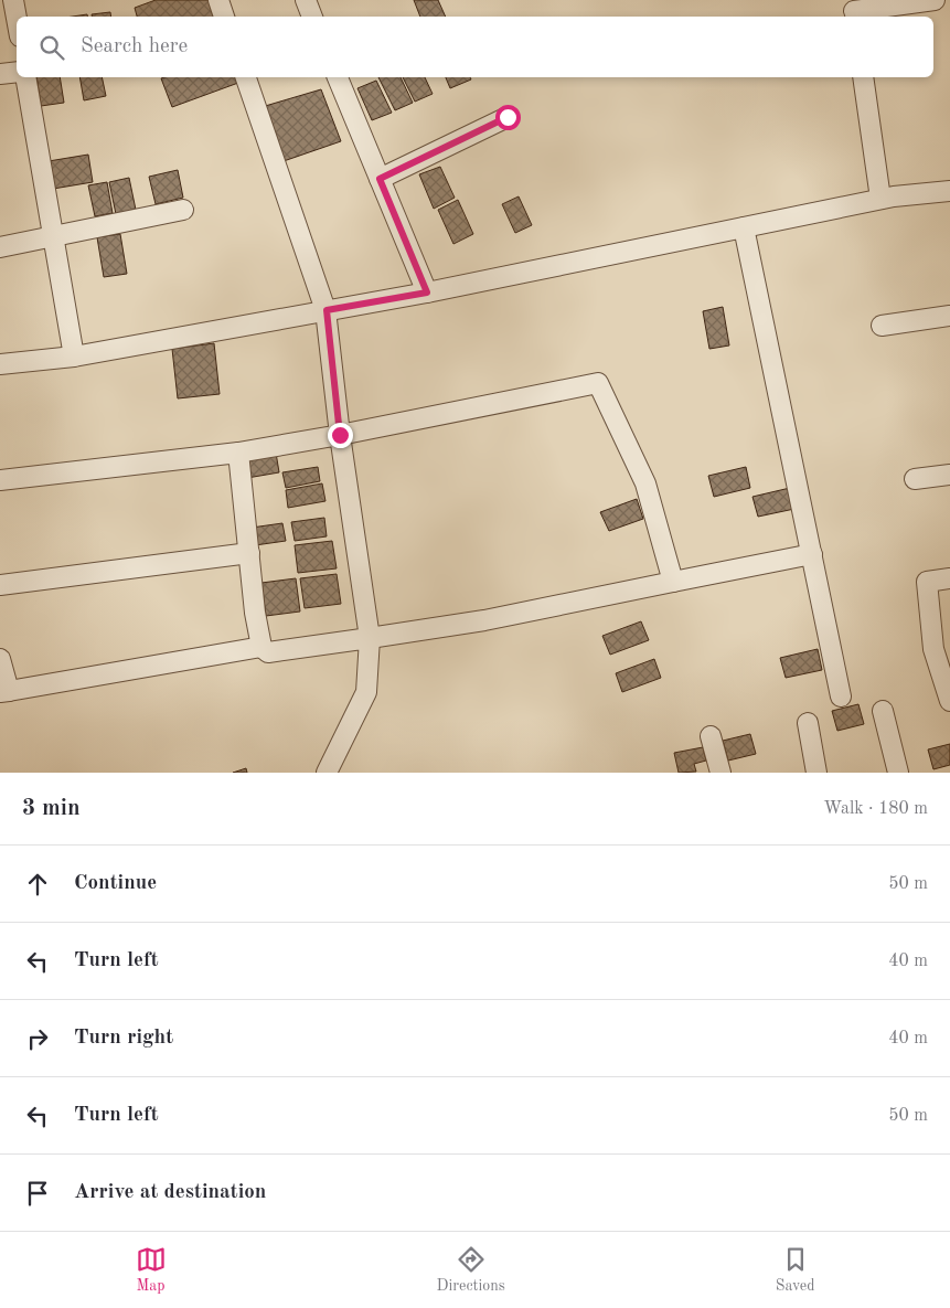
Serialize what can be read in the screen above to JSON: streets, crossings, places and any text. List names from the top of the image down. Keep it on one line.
{"page":{"search":"Search here","heading":["3 min","Walk · 180 m"],"list":[["Continue","50 m"],["Turn left","40 m"],["Turn right","40 m"],["Turn left","50 m"],"Arrive at destination"],"nav":["Map","Directions","Saved"]}}
